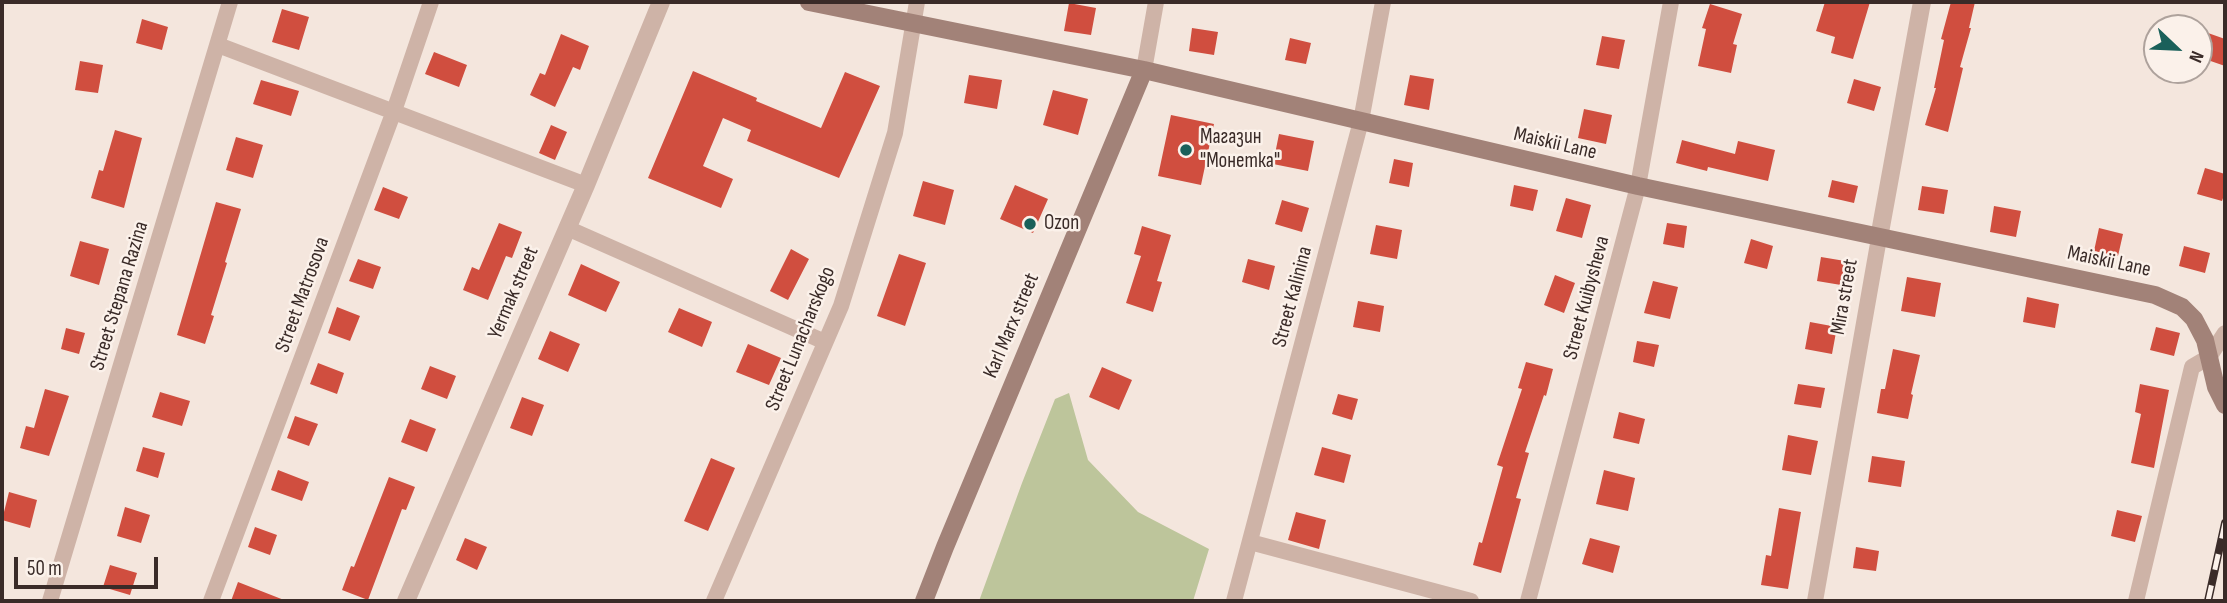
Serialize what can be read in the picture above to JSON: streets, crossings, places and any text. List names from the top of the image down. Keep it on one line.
{"streets":{"main road":["Maiskii Lane","Karl Marx street"],"street":["Yermak street","Street Matrosova","Street Stepana Razina","Street Kalinina","Mira street","Street Kuibysheva","Street Lunacharskogo"]},"crossings":[["Maiskii Lane","Street Kalinina"],["Maiskii Lane","Mira street"],["Maiskii Lane","Street Kuibysheva"],["Maiskii Lane","Karl Marx street"],["Maiskii Lane","Street Lunacharskogo"]],"places":["Магазин \"Монетка\"","Ozon"],"scale_bar":"50 m","north":"bottom right"}
